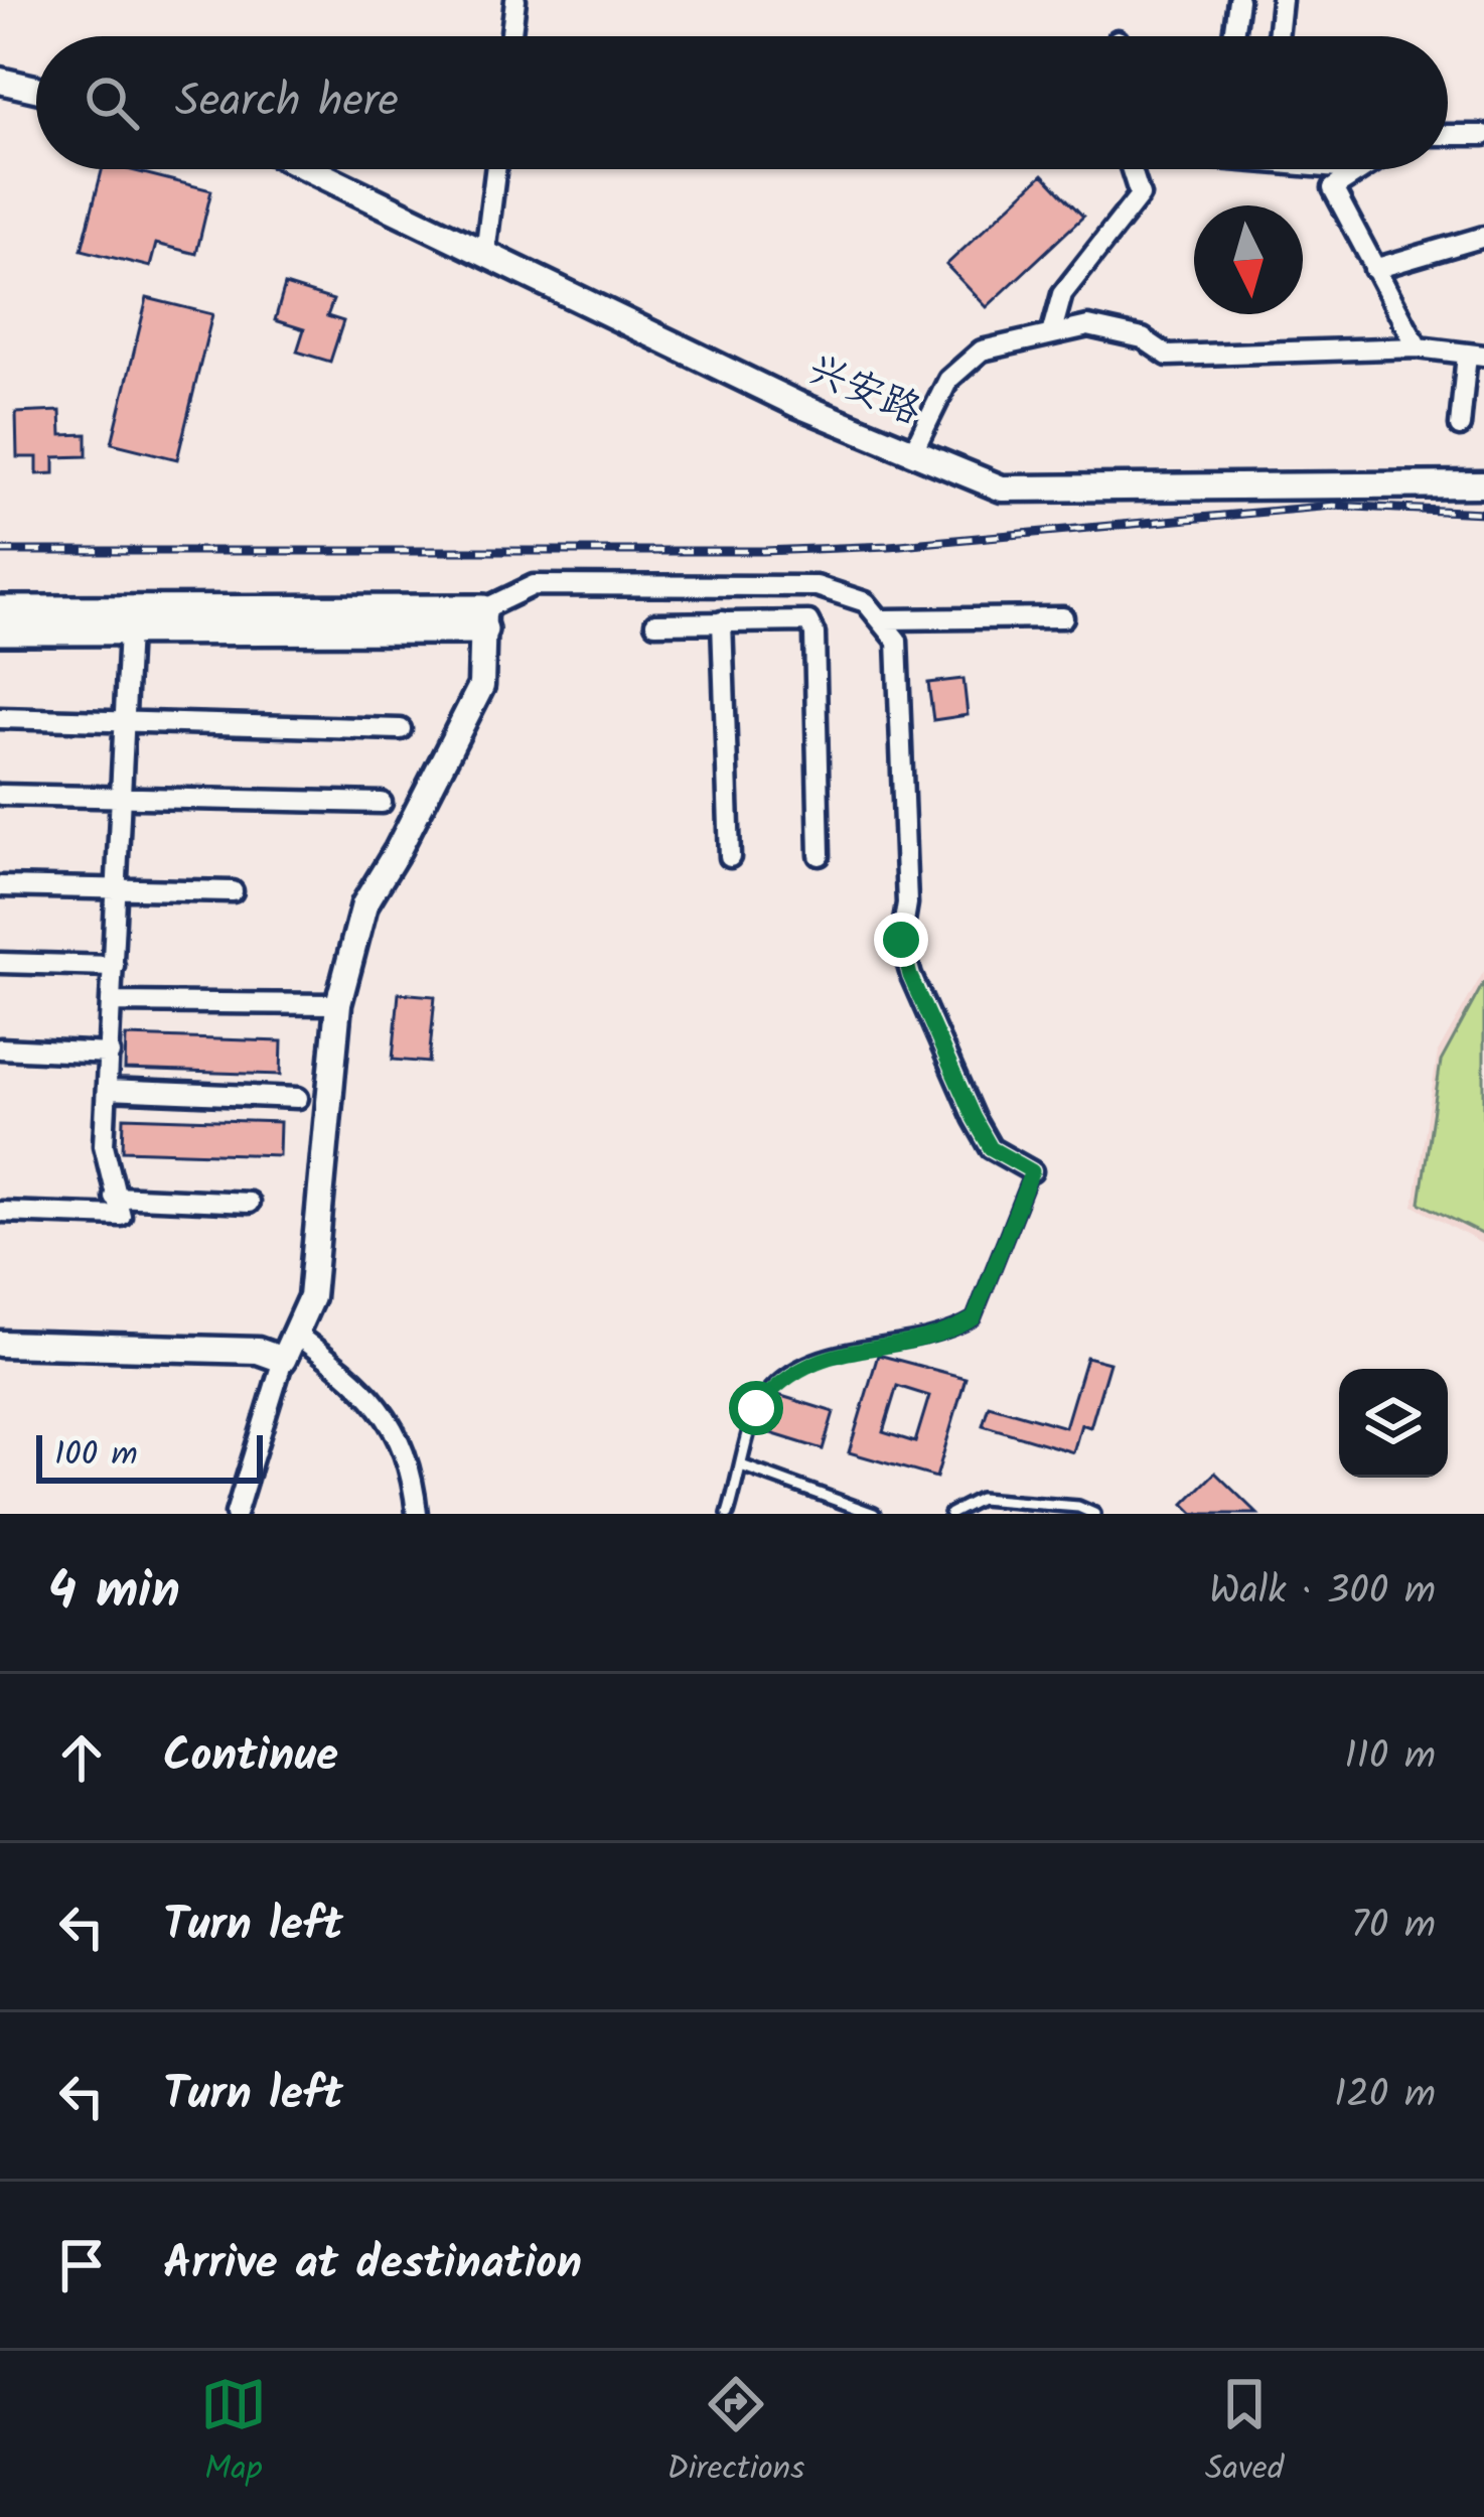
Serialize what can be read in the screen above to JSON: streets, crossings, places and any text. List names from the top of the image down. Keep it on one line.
{"streets":{"street":["兴安路"]},"scale_bar":"100 m","north":"bottom","page":{"search":"Search here","scale":"100 m","heading":["4 min","Walk · 300 m"],"list":[["Continue","110 m"],["Turn left","70 m"],["Turn left","120 m"],"Arrive at destination"],"nav":["Map","Directions","Saved"]}}
